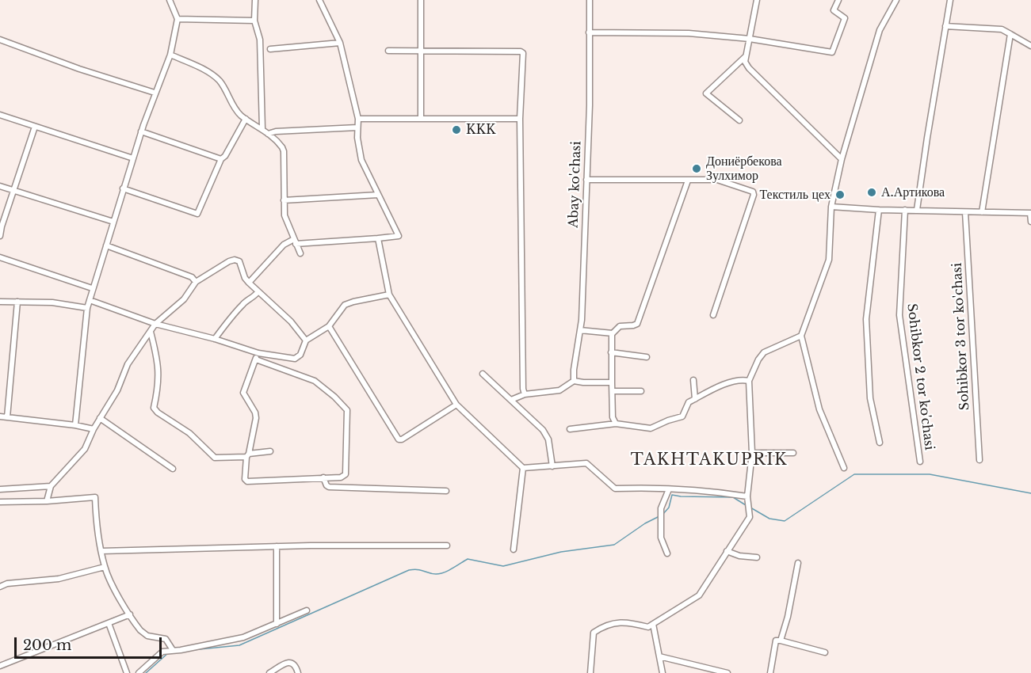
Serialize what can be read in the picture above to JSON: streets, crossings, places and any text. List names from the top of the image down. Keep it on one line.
{"streets":{"street":["Abay ko'chasi","Sohibkor 3 tor ko'chasi","Sohibkor 2 tor ko'chasi"]},"districts":["TAKHTAKUPRIK"],"places":["KKK","Дониёрбекова Зулхимор","А.Артикова","Текстиль цех"],"scale_bar":"200 m"}
